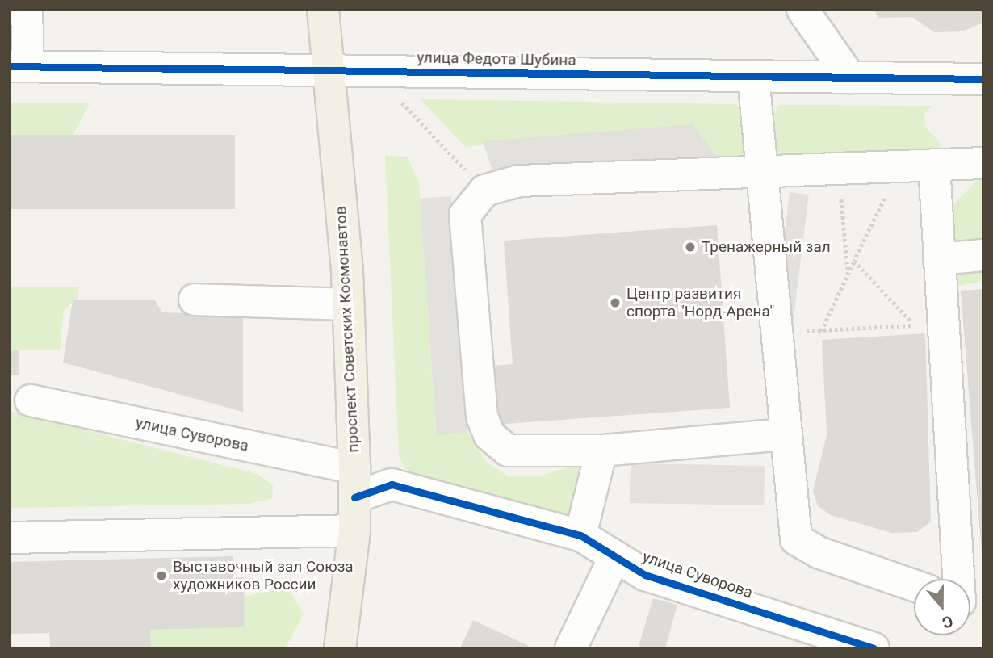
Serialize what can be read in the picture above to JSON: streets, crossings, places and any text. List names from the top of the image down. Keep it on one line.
{"streets":{"main road":["проспект Советских Космонавтов"],"street":["улица Федота Шубина","улица Суворова"]},"crossings":[["улица Федота Шубина","проспект Советских Космонавтов"],["проспект Советских Космонавтов","улица Суворова"]],"places":["Тренажерный зал","Центр развития спорта \"Норд-Арена\"","Выставочный зал Союза художников России"],"north":"bottom"}
